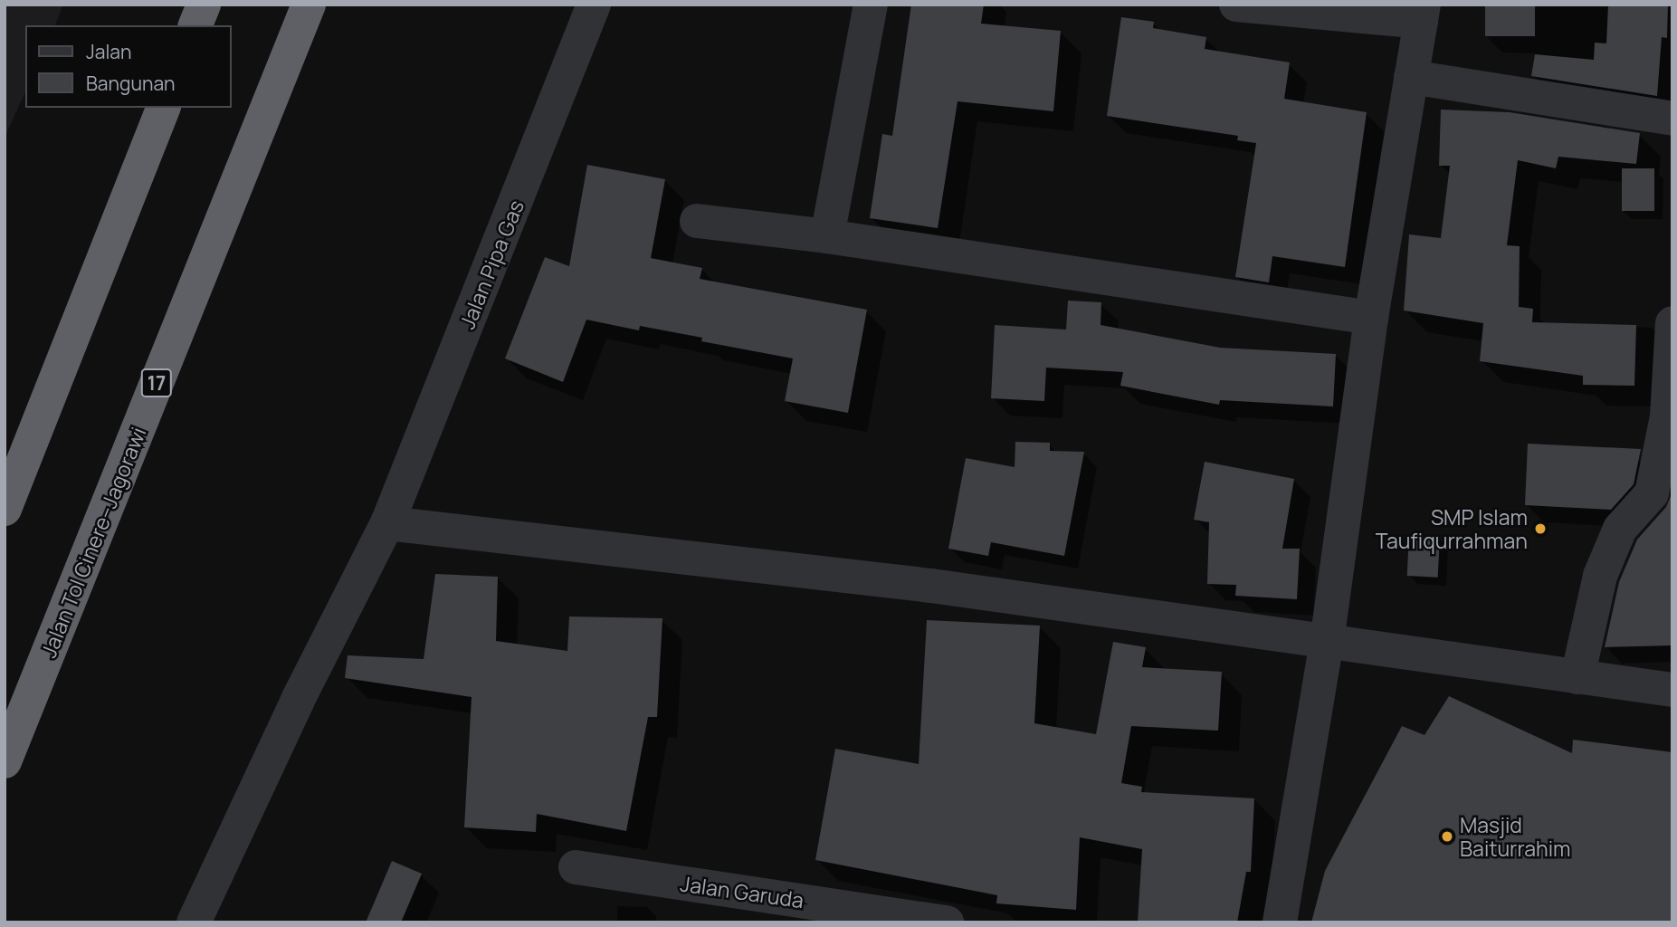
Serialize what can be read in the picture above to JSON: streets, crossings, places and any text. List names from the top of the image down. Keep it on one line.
{"streets":{"highway":["17","Jalan Tol Cinere–Jagorawi"],"street":["Jalan Pipa Gas","Jalan Garuda"]},"places":["SMP Islam Taufiqurrahman","Masjid Baiturrahim"],"legend":["Jalan","Bangunan"]}
